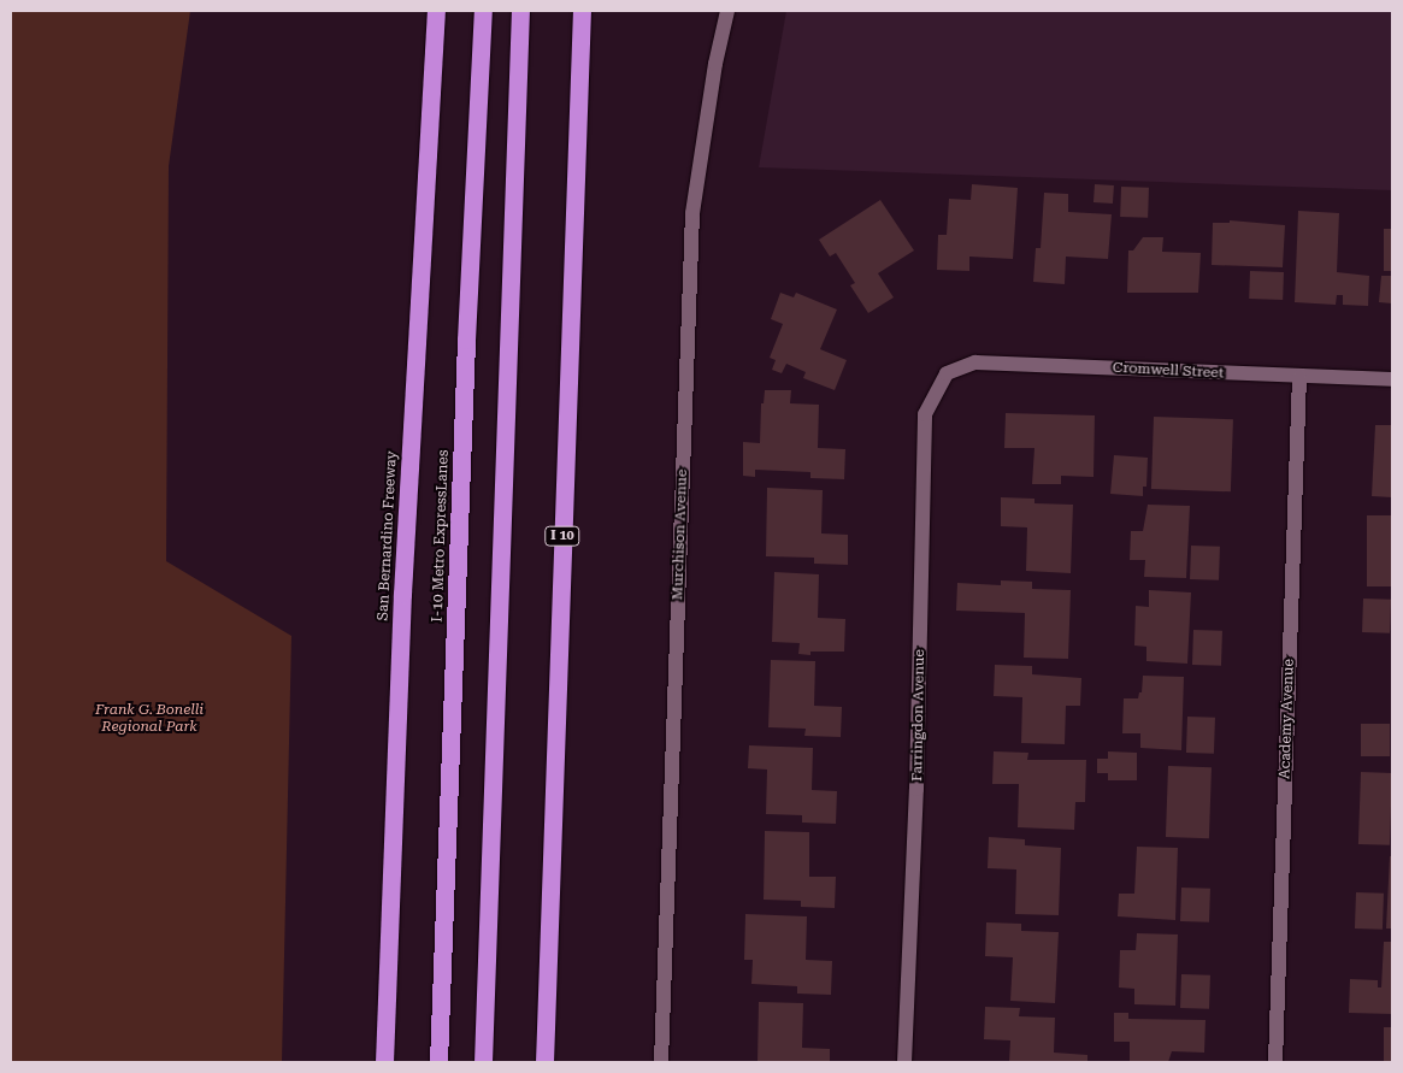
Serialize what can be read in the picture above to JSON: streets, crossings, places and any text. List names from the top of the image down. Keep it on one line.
{"streets":{"highway":["San Bernardino Freeway","I-10 Metro ExpressLanes","I 10"],"street":["Cromwell Street","Murchison Avenue","Farringdon Avenue","Academy Avenue"]},"crossings":[["Cromwell Street","Farringdon Avenue"],["Cromwell Street","Academy Avenue"]],"parks":["Frank G. Bonelli Regional Park"]}
